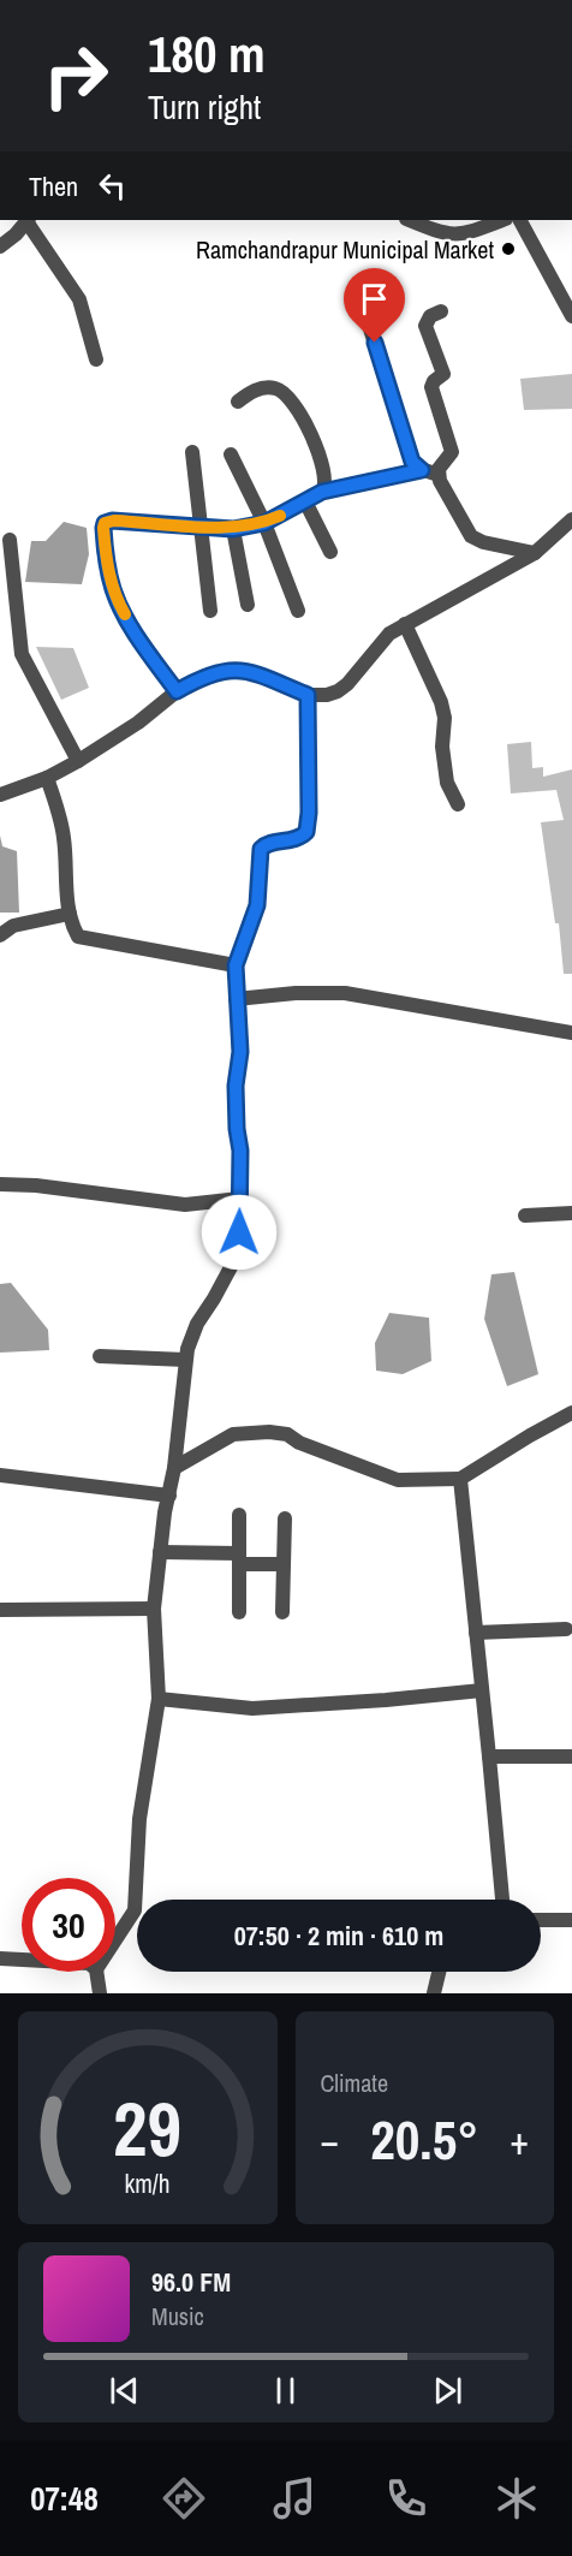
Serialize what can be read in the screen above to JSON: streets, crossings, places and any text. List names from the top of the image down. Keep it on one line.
{"places":["Ramchandrapur Municipal Market"],"page":{"turn":["180 m","Turn right"],"then":"Then","limit":"30","trip":"07:50 · 2 min · 610 m","tile":"Climate","heat":["−","20.5°","+"],"song":["96.0 FM","Music"],"tabs":"07:48","gauge":["29","km/h"]}}
